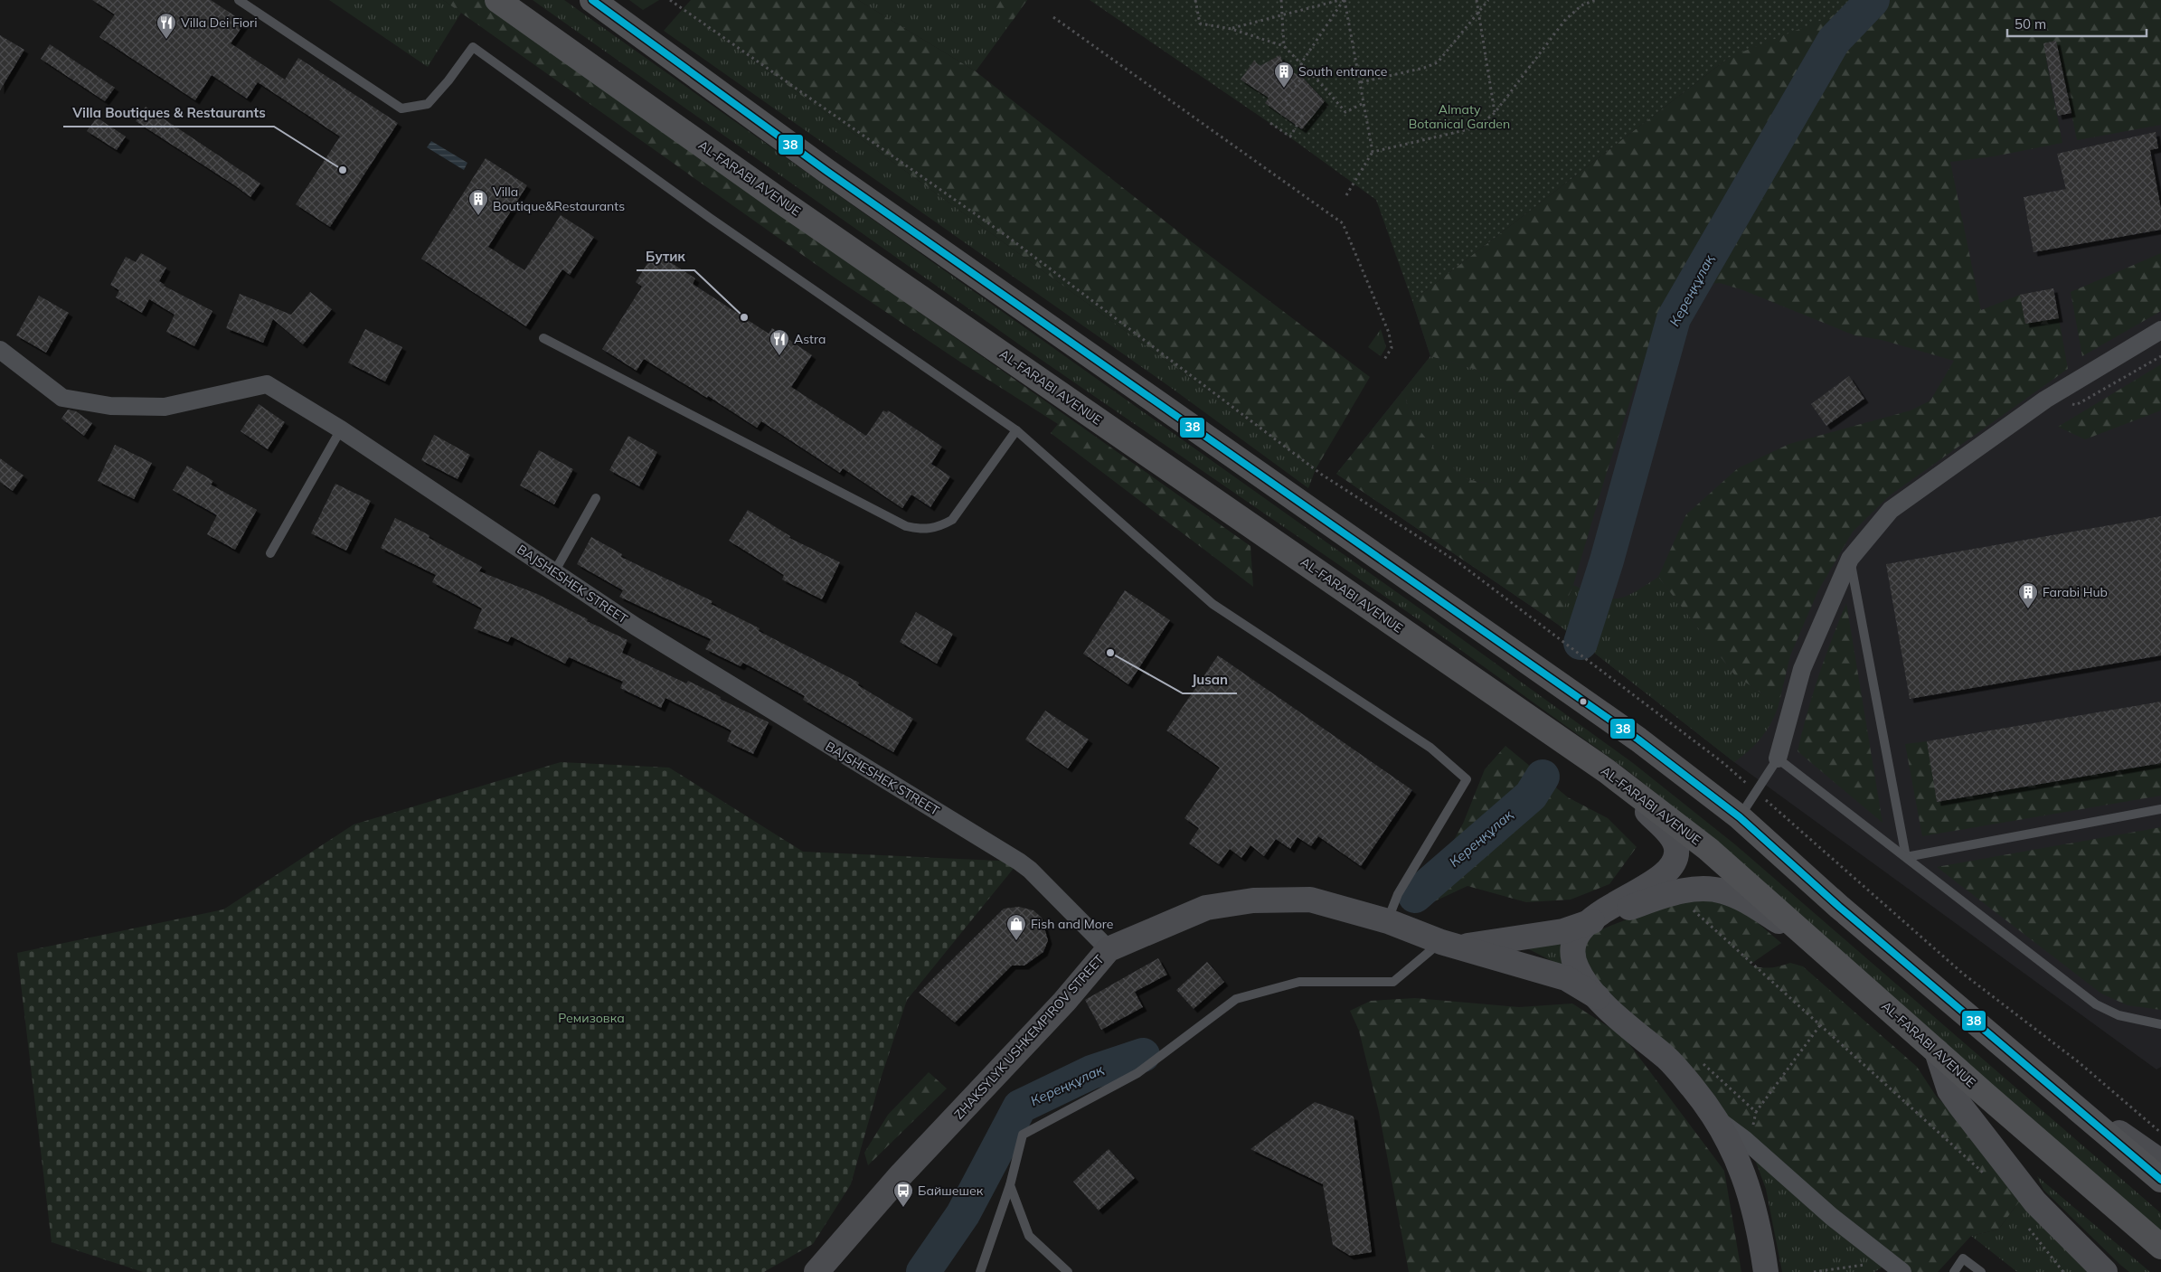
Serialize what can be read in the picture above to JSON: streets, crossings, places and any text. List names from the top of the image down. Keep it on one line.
{"streets":{"main road":["AL-FARABI AVENUE"],"street":["BAJSHESHEK STREET","ZHAKSYLYK USHKEMPIROV STREET"]},"crossings":[["BAJSHESHEK STREET","ZHAKSYLYK USHKEMPIROV STREET"]],"water":["Кереңқұлақ"],"parks":["Almaty Botanical Garden","Ремизовка"],"places":{"restaurant":["Villa Dei Fiori","Astra"],"building":["South entrance","Villa Boutique&Restaurants","Farabi Hub"],"other":["Villa Boutiques & Restaurants","Бутик","Jusan"],"shop":["Fish and More"],"bus stop":["Байшешек"]},"lines":["transit line 38"],"scale_bar":"50 m"}
